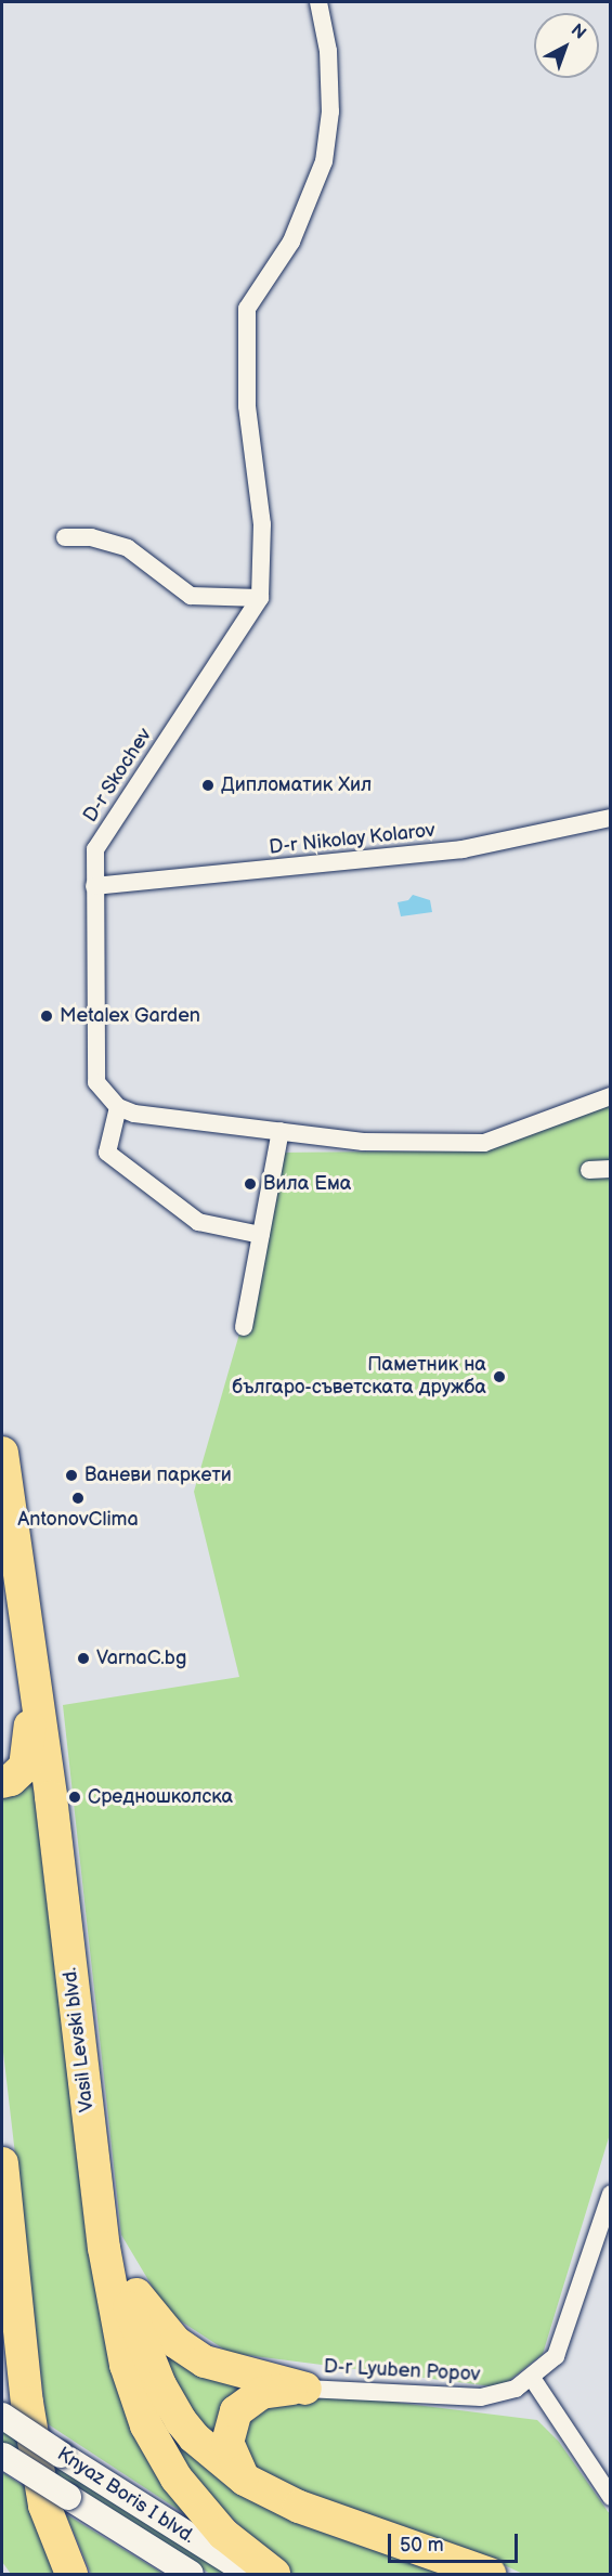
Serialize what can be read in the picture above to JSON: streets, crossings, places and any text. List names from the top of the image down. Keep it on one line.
{"streets":{"highway":["Vasil Levski blvd."],"main road":["Knyaz Boris I blvd."],"street":["D-r Skochev","D-r Nikolay Kolarov","D-r Lyuben Popov"]},"crossings":[["D-r Skochev","D-r Nikolay Kolarov"]],"places":["Дипломатик Хил","Metalex Garden","Вила Ема","Паметник на българо-съветската дружба","Ваневи паркети","AntonovClima","VarnaC.bg","Средношколска"],"scale_bar":"50 m","north":"top right"}
